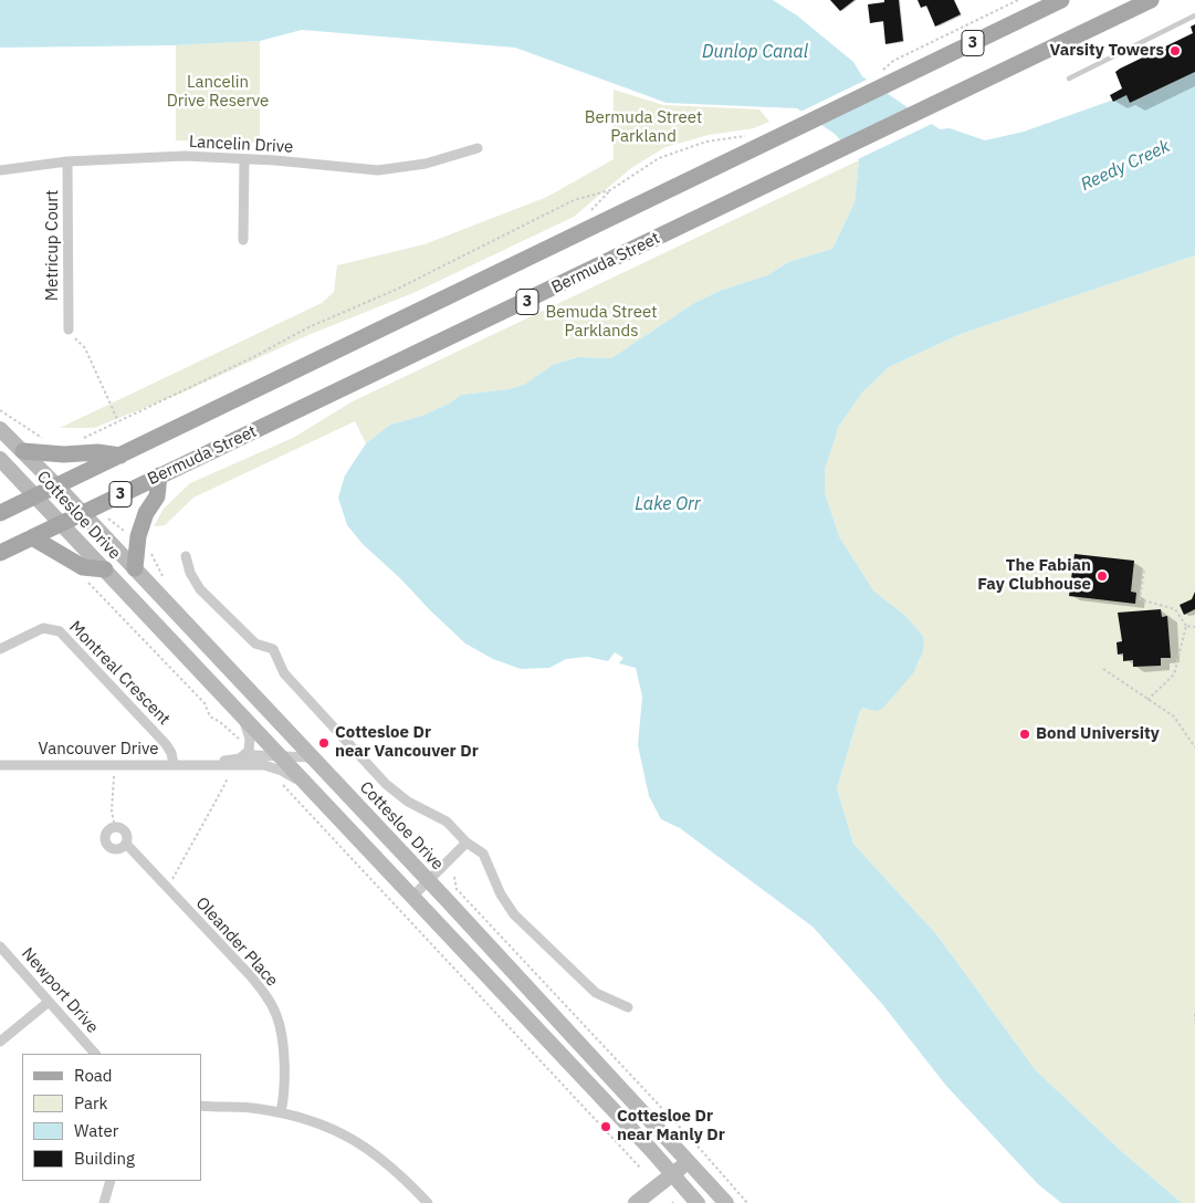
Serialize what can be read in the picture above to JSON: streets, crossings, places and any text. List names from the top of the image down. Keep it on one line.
{"streets":{"main road":["3","Bermuda Street","Cottesloe Drive"],"street":["Lancelin Drive","Metricup Court","Montreal Crescent","Vancouver Drive","Oleander Place","Newport Drive"]},"crossings":[["3","Cottesloe Drive"],["Lancelin Drive","Metricup Court"],["Bermuda Street","Cottesloe Drive"],["Cottesloe Drive","Vancouver Drive"],["Montreal Crescent","Vancouver Drive"]],"water":["Dunlop Canal","Reedy Creek","Lake Orr"],"parks":["Lancelin Drive Reserve","Bermuda Street Parkland","Bemuda Street Parklands"],"places":["Varsity Towers","The Fabian Fay Clubhouse","Bond University","Cottesloe Dr near Vancouver Dr","Cottesloe Dr near Manly Dr"],"legend":["Road","Park","Water","Building"]}
